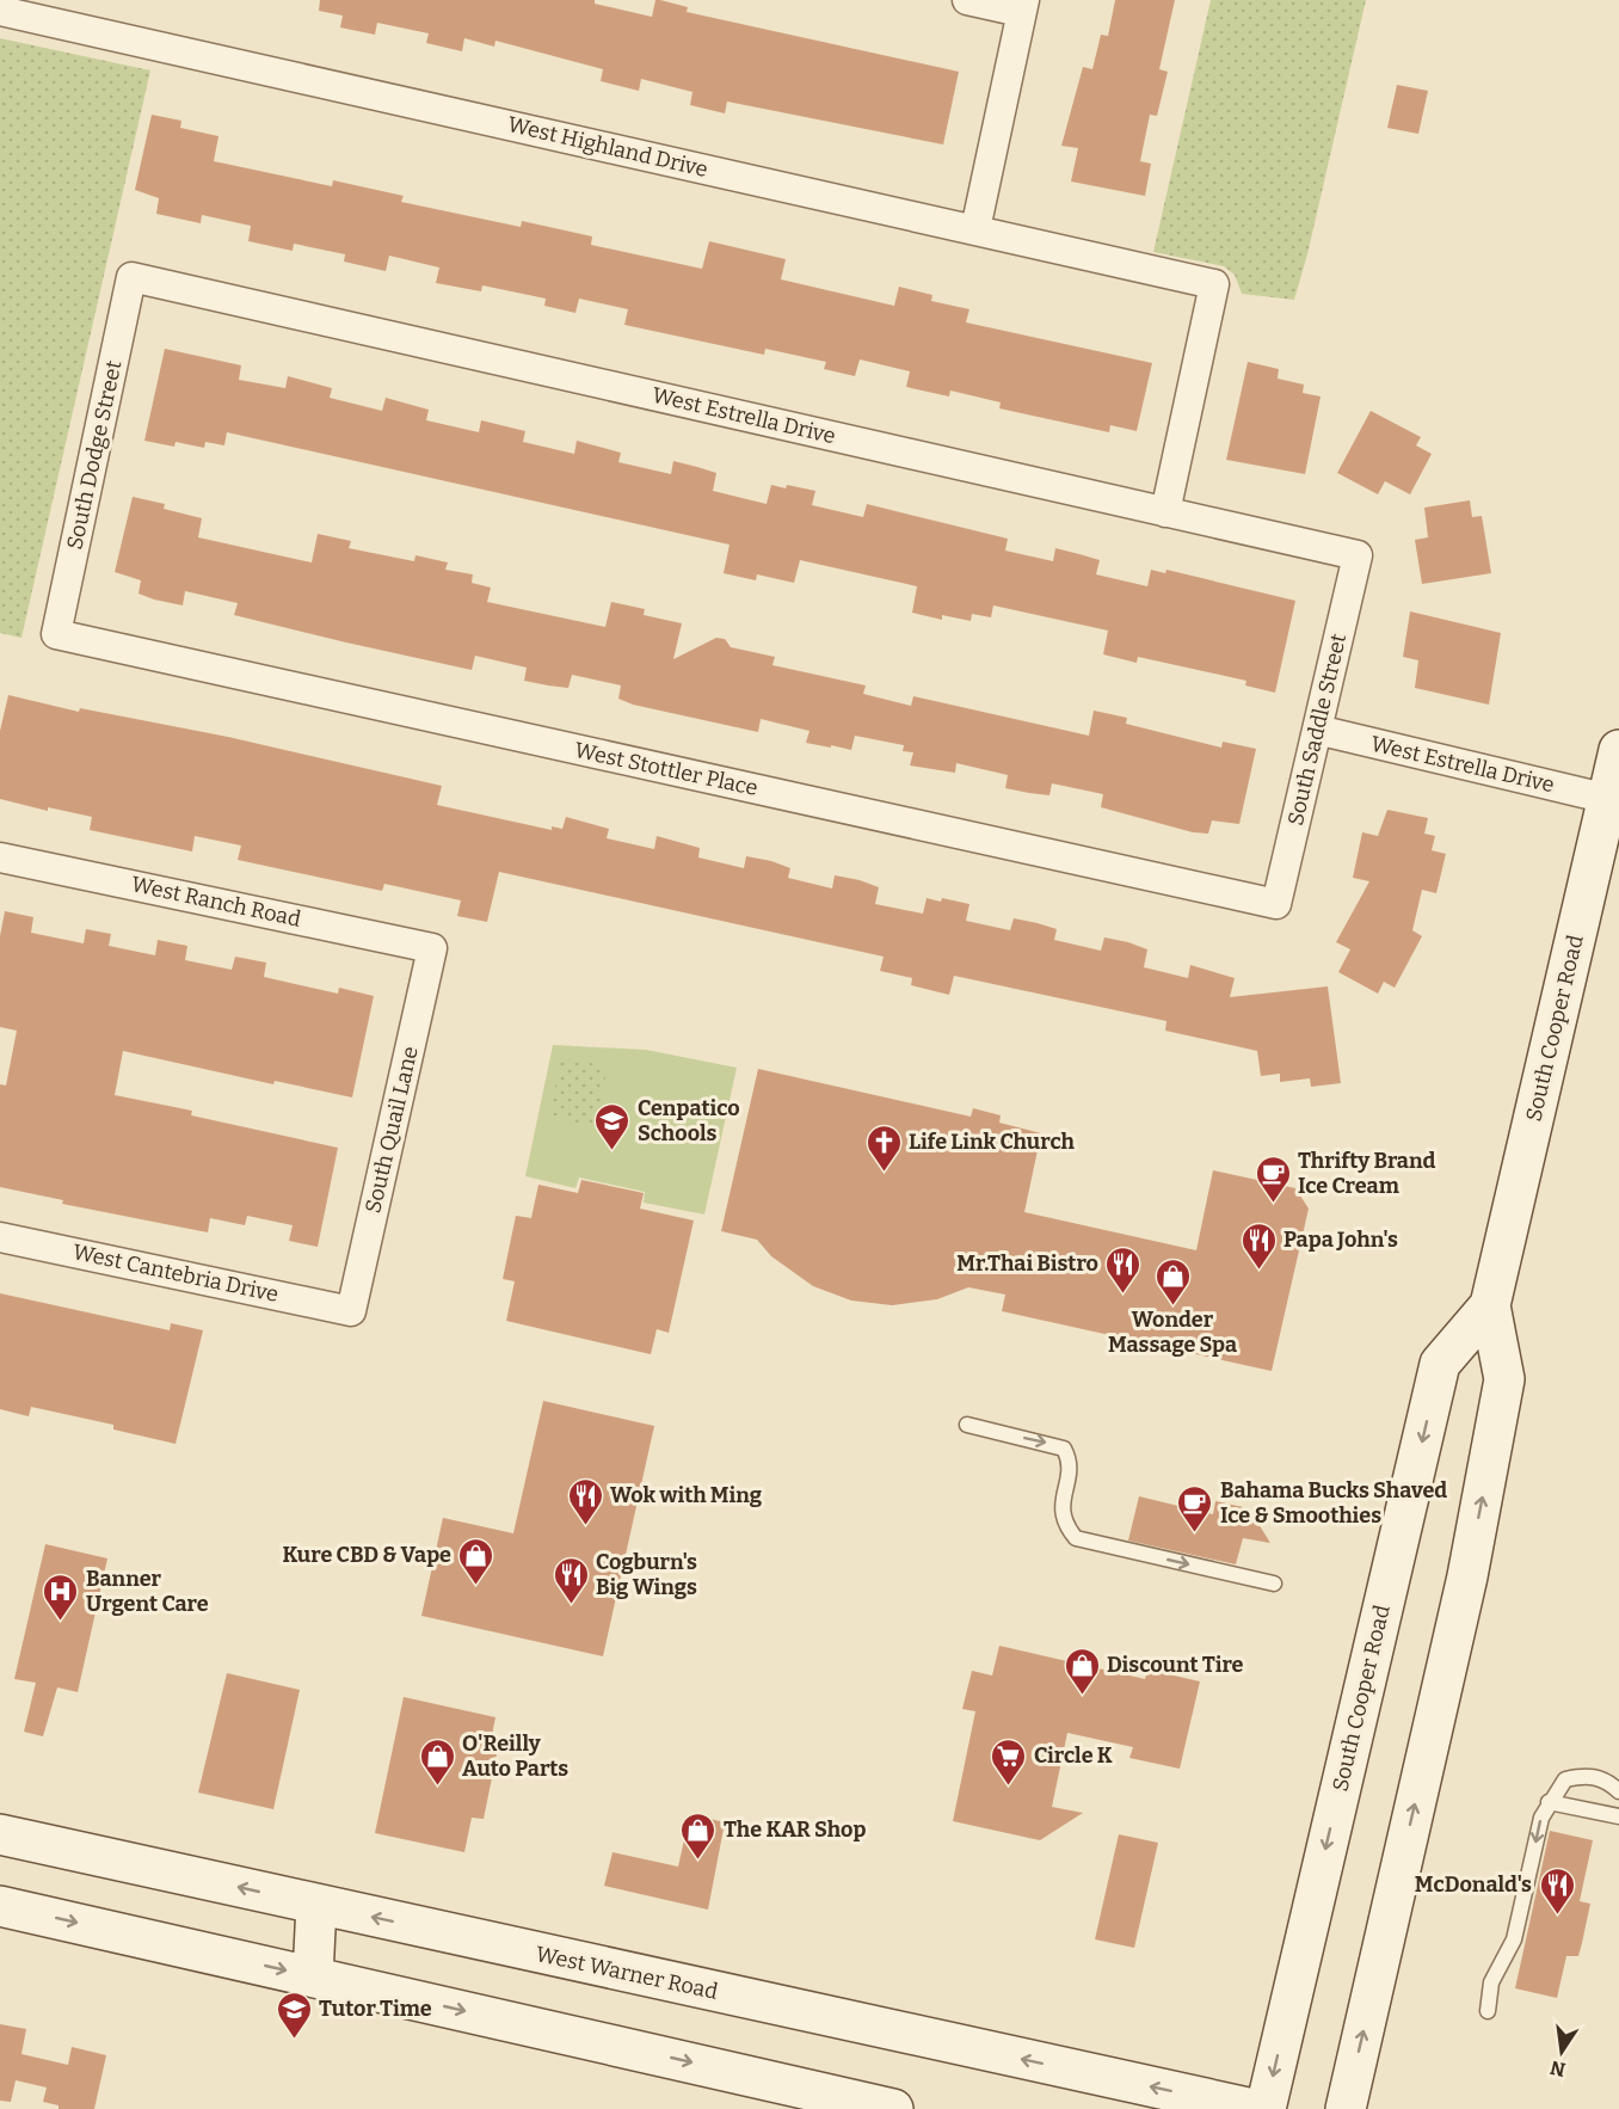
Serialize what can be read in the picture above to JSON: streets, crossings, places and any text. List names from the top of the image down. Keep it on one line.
{"streets":{"main road":["South Cooper Road","West Warner Road"],"street":["West Highland Drive","West Estrella Drive","South Dodge Street","South Saddle Street","West Stottler Place","West Ranch Road","South Quail Lane","West Cantebria Drive"]},"crossings":[["West Highland Drive","West Estrella Drive"],["West Estrella Drive","South Dodge Street"],["West Estrella Drive","South Saddle Street"],["West Estrella Drive","South Cooper Road"],["South Dodge Street","West Stottler Place"],["South Saddle Street","West Stottler Place"],["West Ranch Road","South Quail Lane"],["South Quail Lane","West Cantebria Drive"]],"places":{"school or university":["Cenpatico Schools","Tutor Time"],"church":["Life Link Church"],"cafe":["Thrifty Brand Ice Cream","Bahama Bucks Shaved Ice & Smoothies"],"restaurant":["Papa John's","Mr.Thai Bistro","Wok with Ming","Cogburn's Big Wings","McDonald's"],"shop":["Wonder Massage Spa","Kure CBD & Vape","Discount Tire","O'Reilly Auto Parts","The KAR Shop"],"hospital":["Banner Urgent Care"],"supermarket":["Circle K"]},"north":"bottom"}
